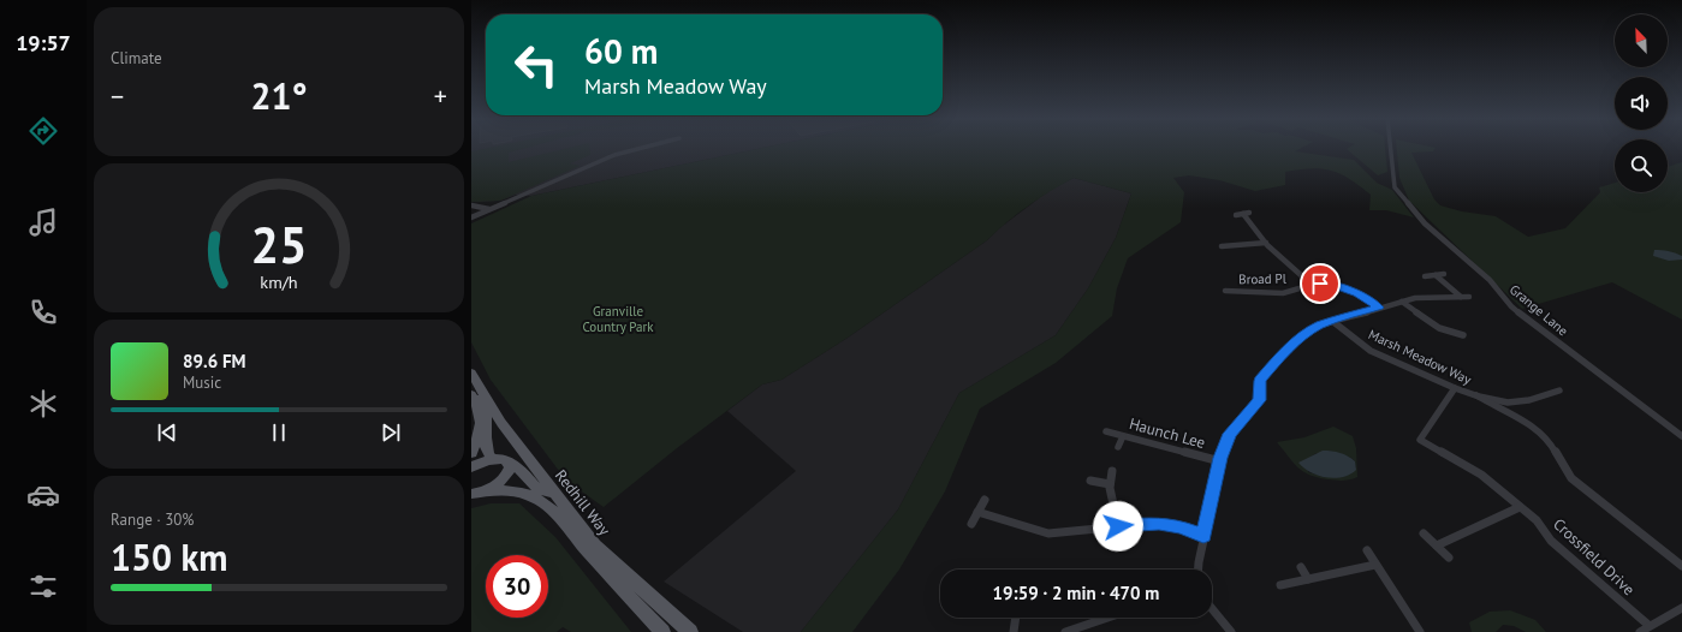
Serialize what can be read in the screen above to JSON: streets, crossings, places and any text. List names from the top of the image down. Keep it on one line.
{"streets":{"main road":["Redhill Way"],"street":["Broad Pl","Grange Lane","Marsh Meadow Way","Haunch Lee","Crossfield Drive"]},"crossings":[["Broad Pl","Marsh Meadow Way"],["Marsh Meadow Way","Haunch Lee"],["Marsh Meadow Way","Crossfield Drive"]],"parks":["Granville Country Park"],"north":"top left","page":{"tabs":"19:57","tile":["Climate",["Range · 30%","150 km"]],"turn":["60 m","Marsh Meadow Way"],"heat":["−","21°","+"],"song":["89.6 FM","Music"],"limit":"30","trip":"19:59 · 2 min · 470 m","gauge":["25","km/h"]}}
